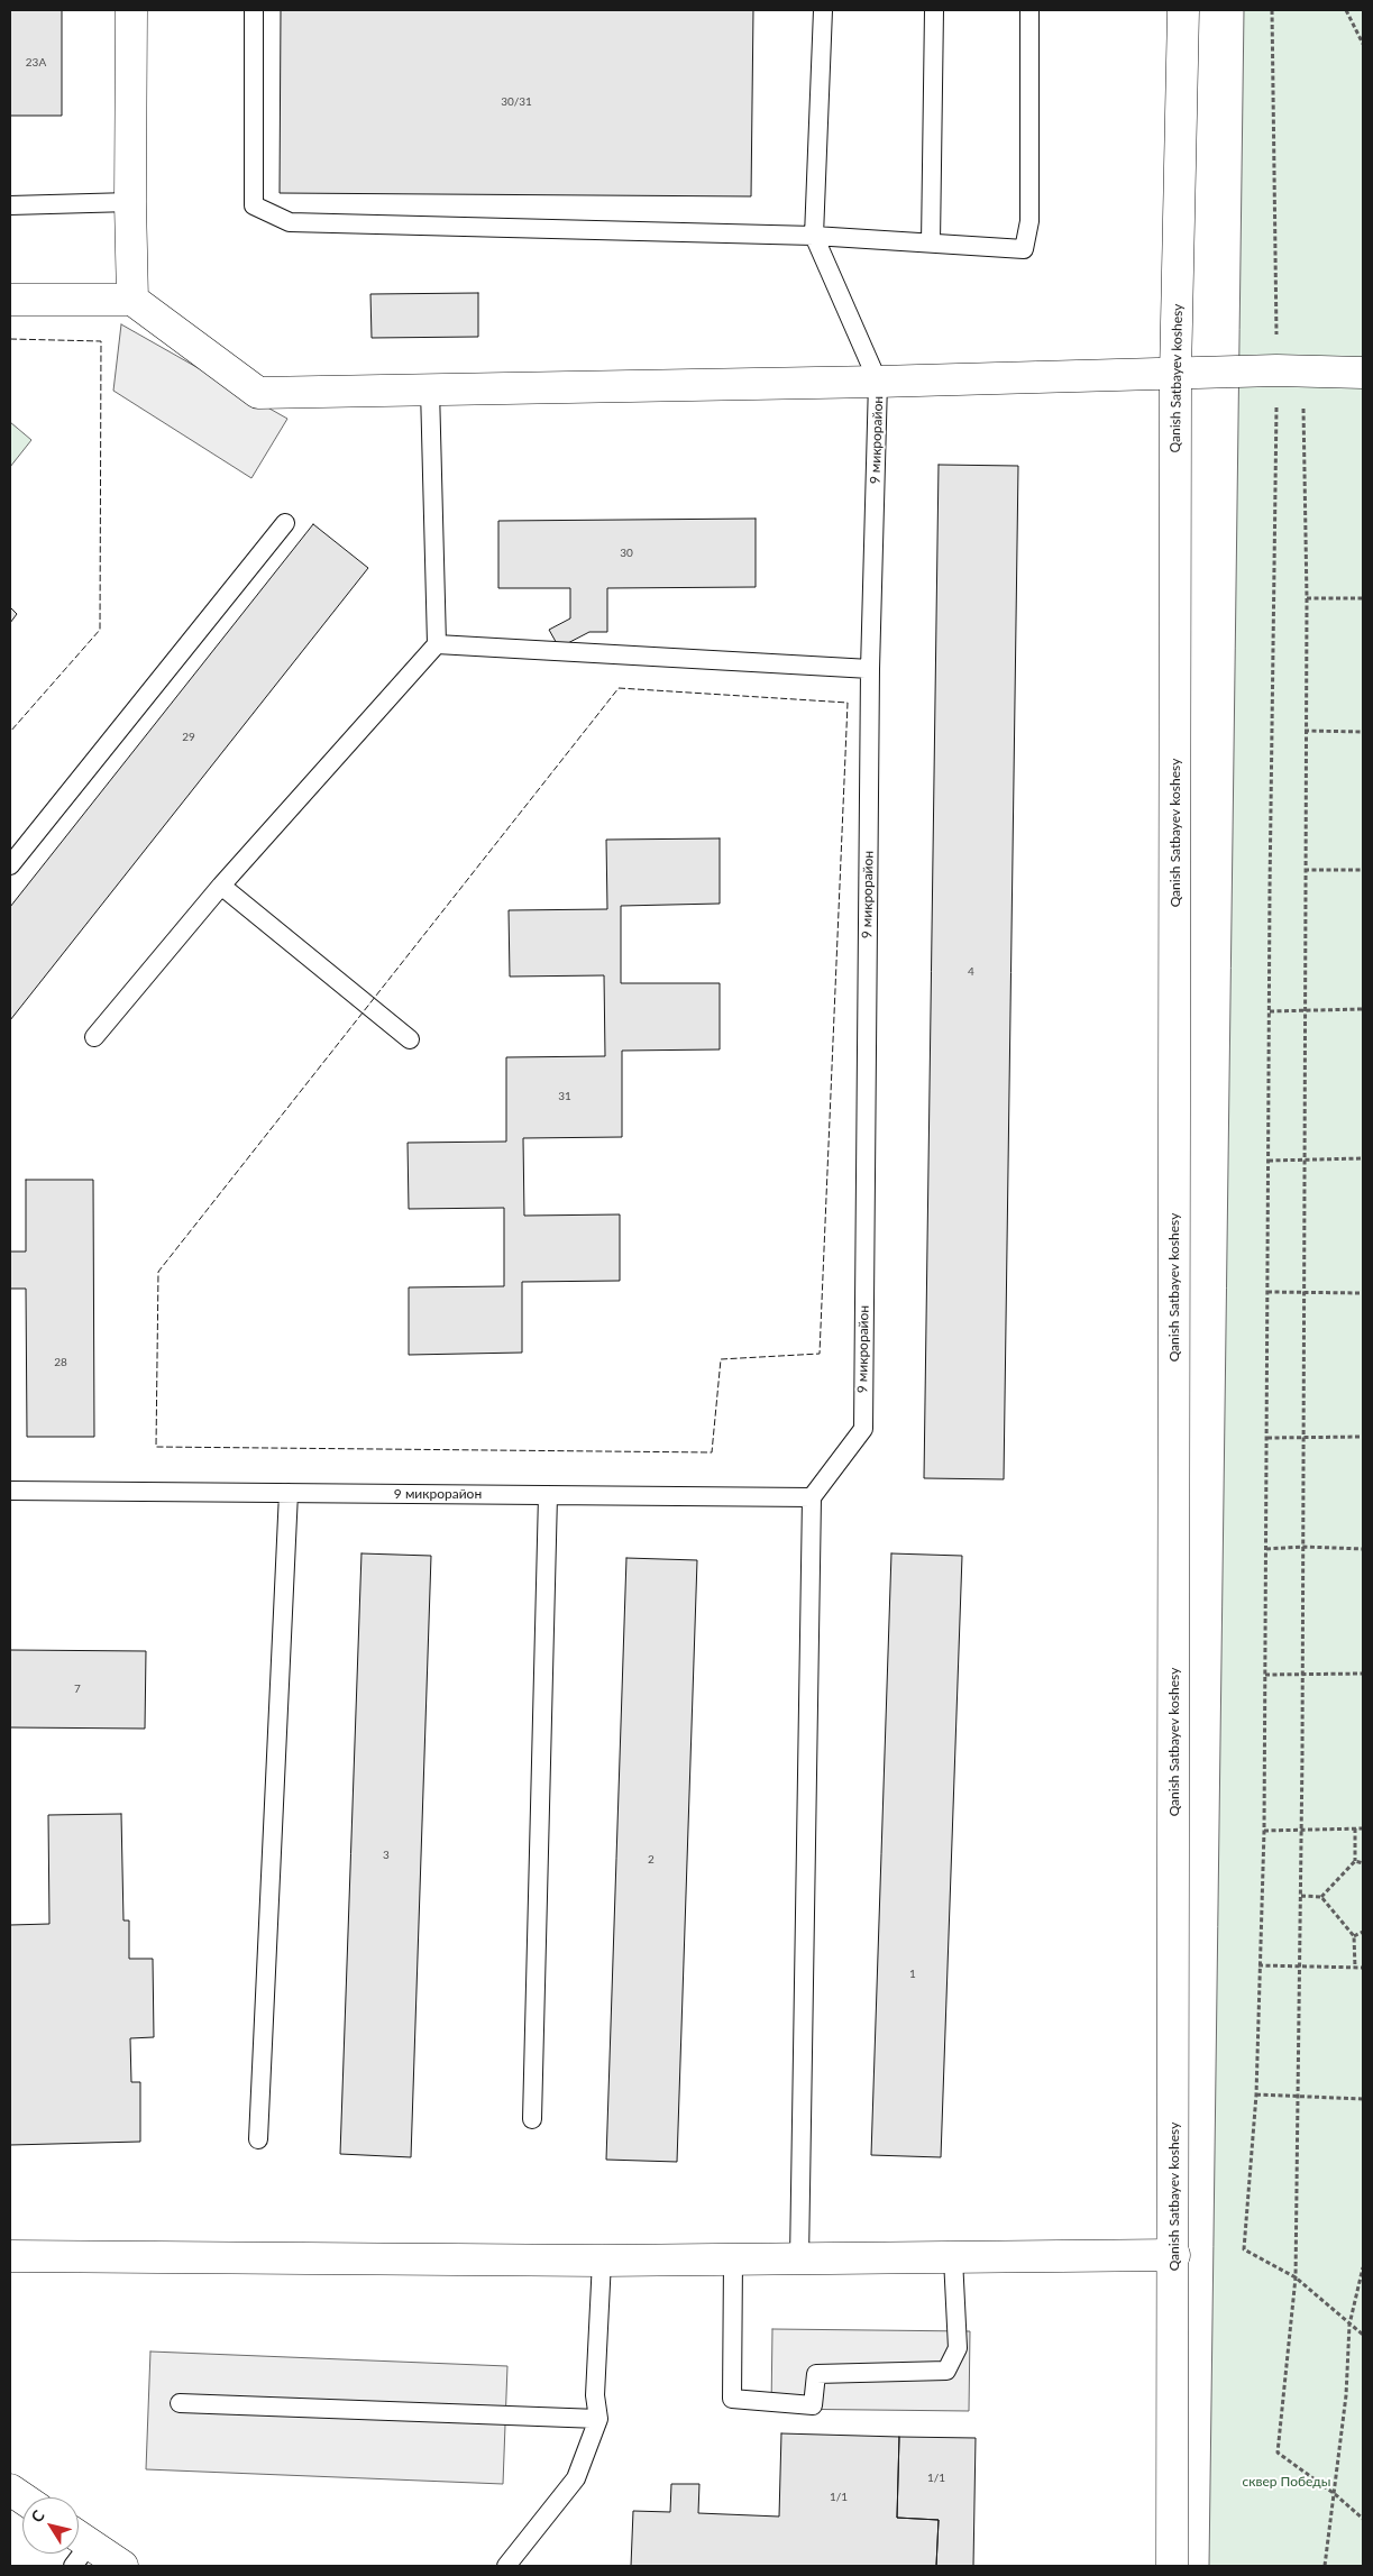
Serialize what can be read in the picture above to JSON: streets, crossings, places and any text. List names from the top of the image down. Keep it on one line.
{"streets":{"street":["Qanish Satbayev koshesy"],"lane":["9 микрорайон"]},"parks":["сквер Победы"],"house_numbers":["23А","30/31","30","29","4","31","28","7","3","2","1","1/1","1/1"],"north":"top left"}
